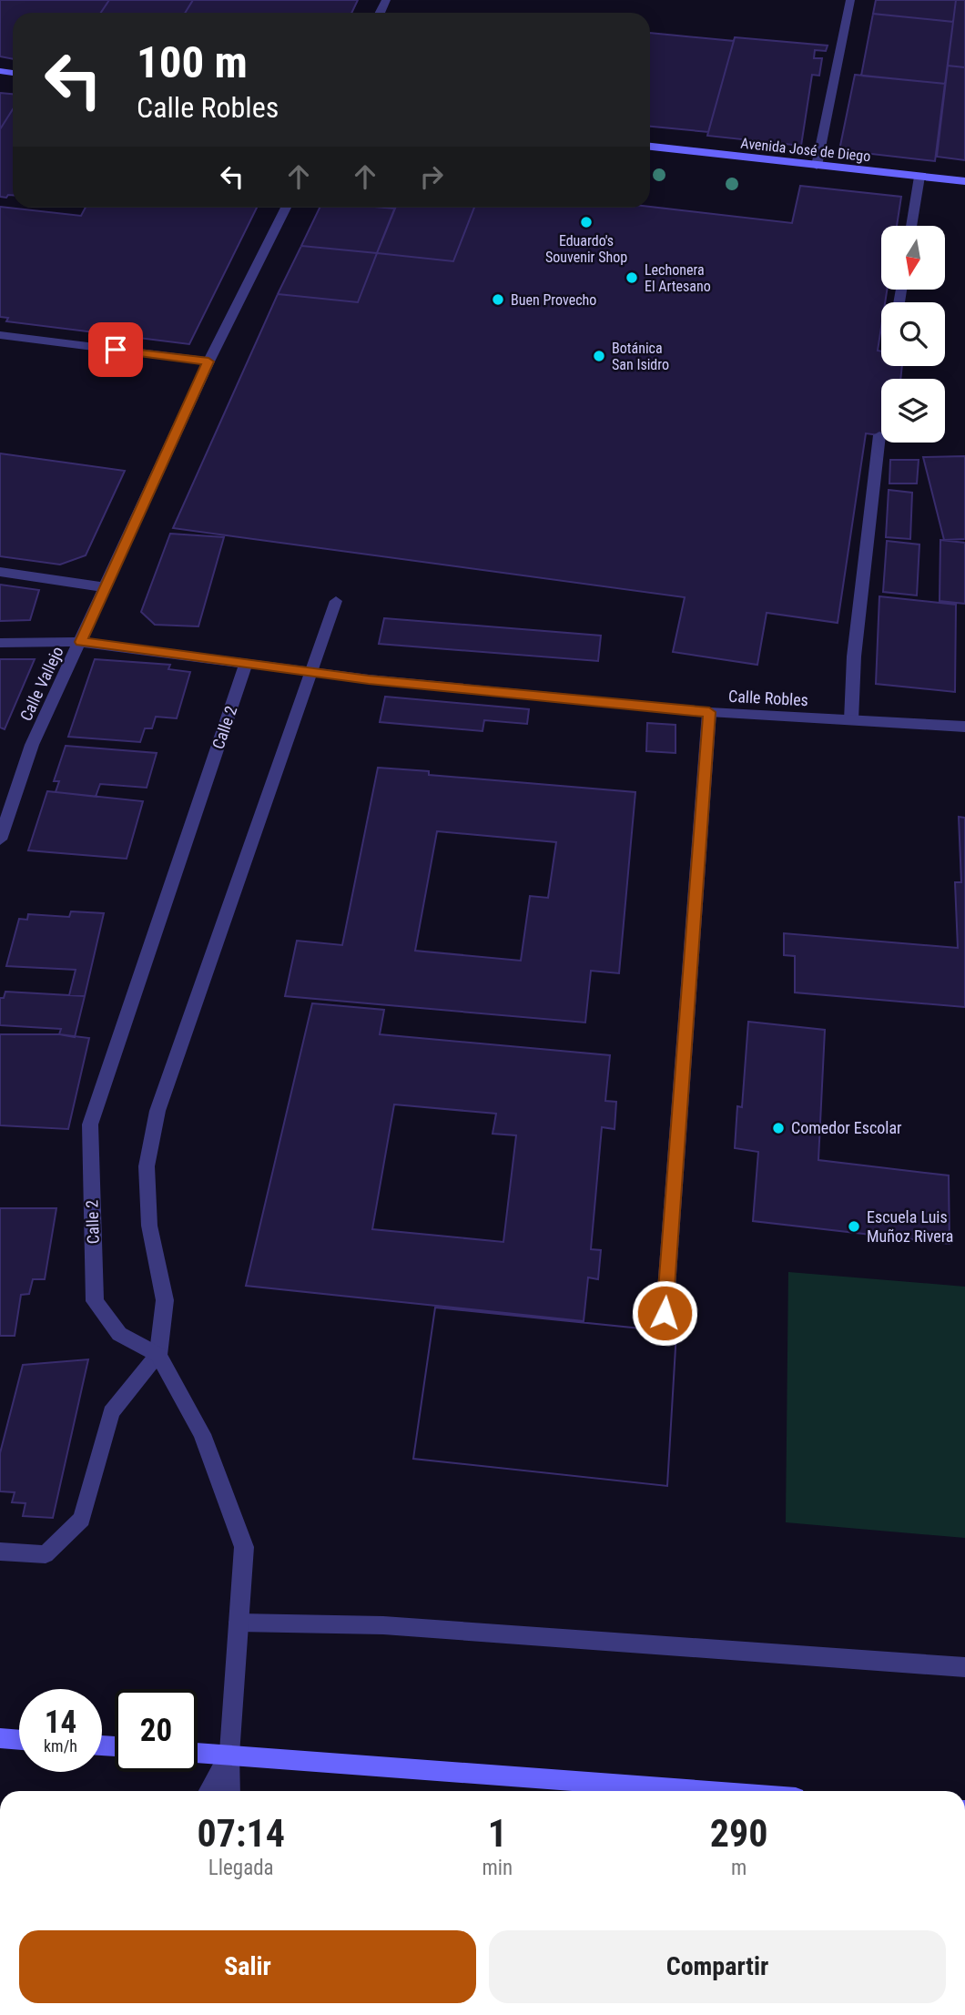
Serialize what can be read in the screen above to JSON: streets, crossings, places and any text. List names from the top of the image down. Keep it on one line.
{"streets":{"street":["Avenida José de Diego","Calle Vallejo","Calle Robles","Calle 2"]},"crossings":[["Calle Vallejo","Calle Robles"],["Calle Robles","Calle 2"]],"places":["Eduardo's Souvenir Shop","Lechonera El Artesano","Buen Provecho","Botánica San Isidro","Comedor Escolar","Escuela Luis Muñoz Rivera"],"north":"bottom","page":{"turn":["100 m","Calle Robles"],"speed":"14 km/h","limit":"20","eta":["07:14","Llegada","1","min","290","m"],"buttons":["Salir","Compartir"]}}
